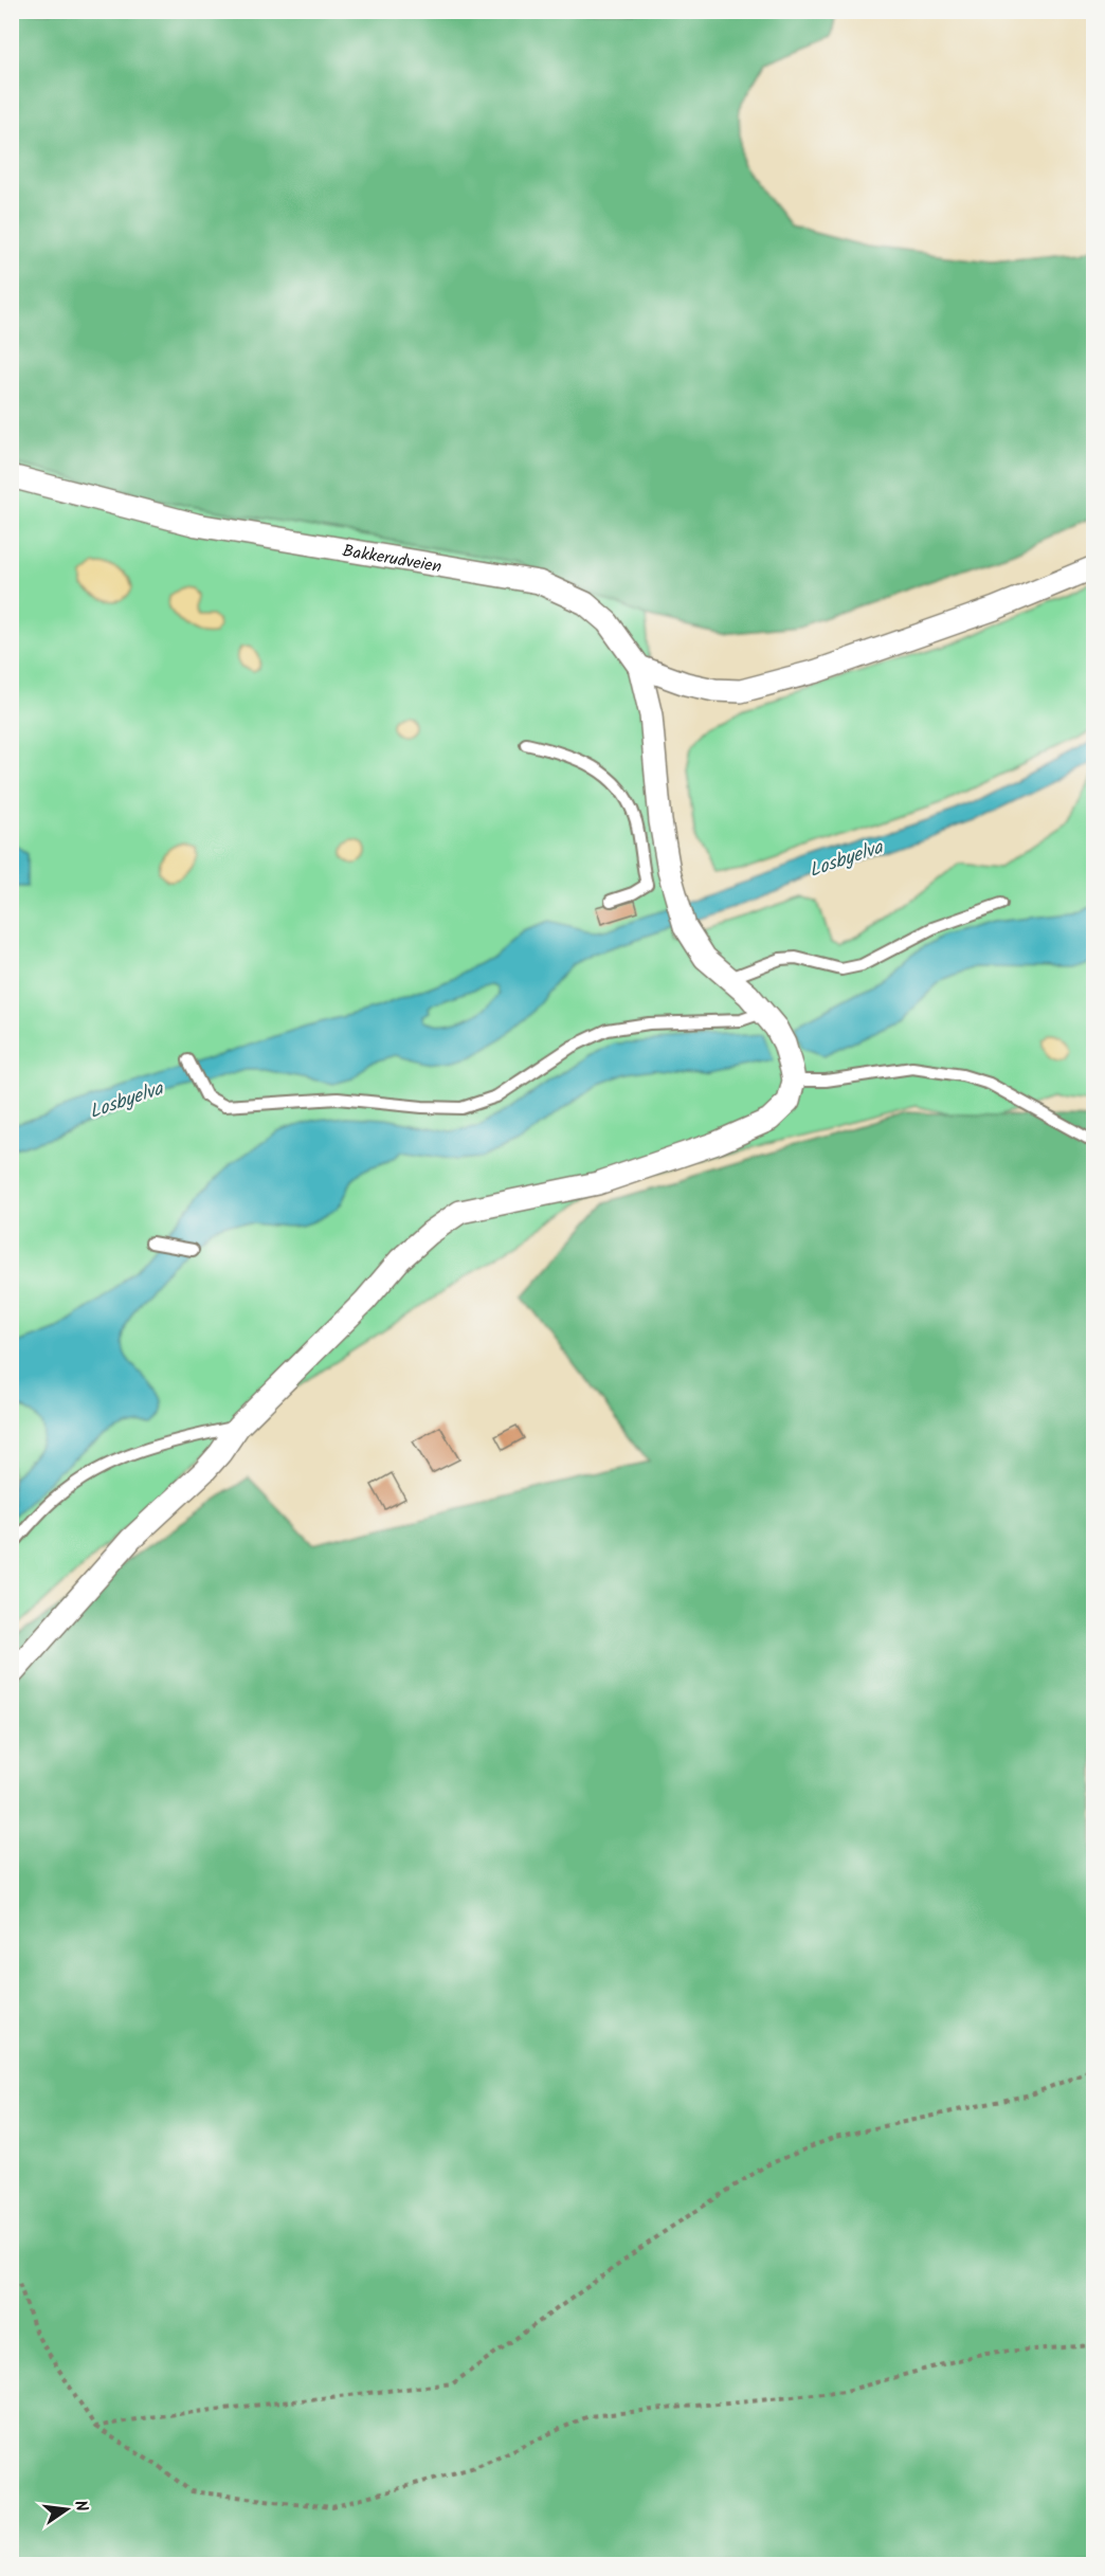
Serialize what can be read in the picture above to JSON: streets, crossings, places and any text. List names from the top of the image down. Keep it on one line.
{"streets":{"street":["Bakkerudveien"]},"water":["Losbyelva"],"north":"right"}
